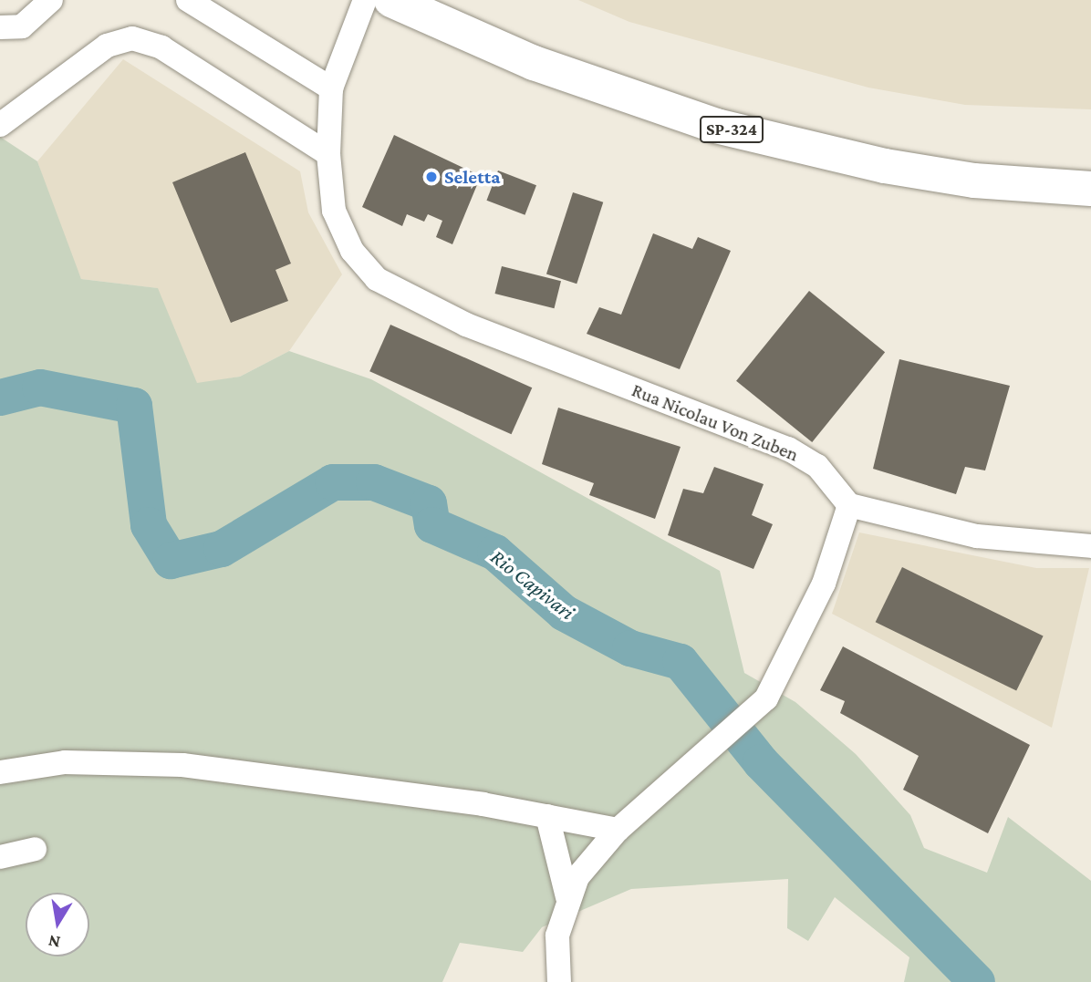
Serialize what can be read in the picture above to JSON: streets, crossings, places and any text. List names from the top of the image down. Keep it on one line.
{"streets":{"highway":["SP-324"],"street":["Rua Nicolau Von Zuben"]},"water":["Rio Capivari"],"places":["Seletta"],"north":"bottom"}
